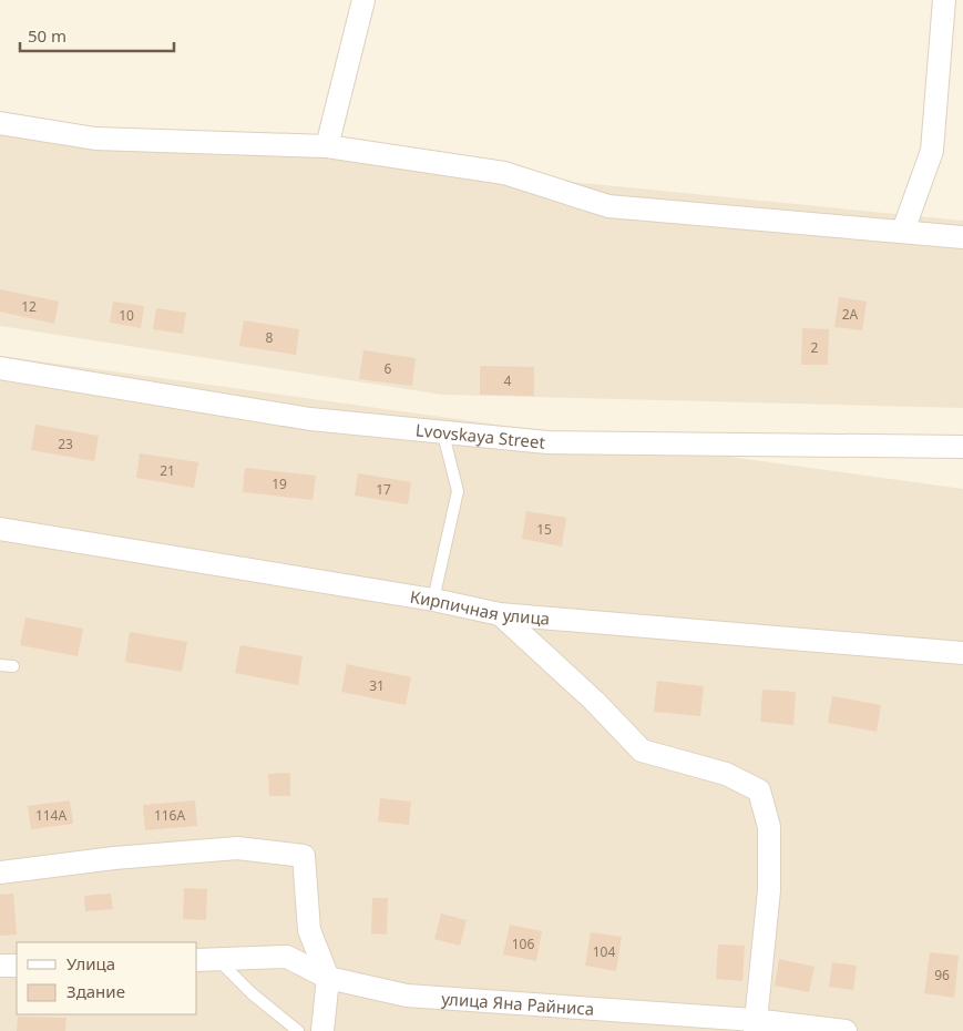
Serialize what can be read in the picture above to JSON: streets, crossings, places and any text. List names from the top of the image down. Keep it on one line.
{"streets":{"street":["Lvovskaya Street","Кирпичная улица","улица Яна Райниса"]},"house_numbers":["12","2А","10","8","2","6","4","23","21","19","17","15","31","114А","116А","106","104","96"],"legend":["Улица","Здание"],"scale_bar":"50 m"}
